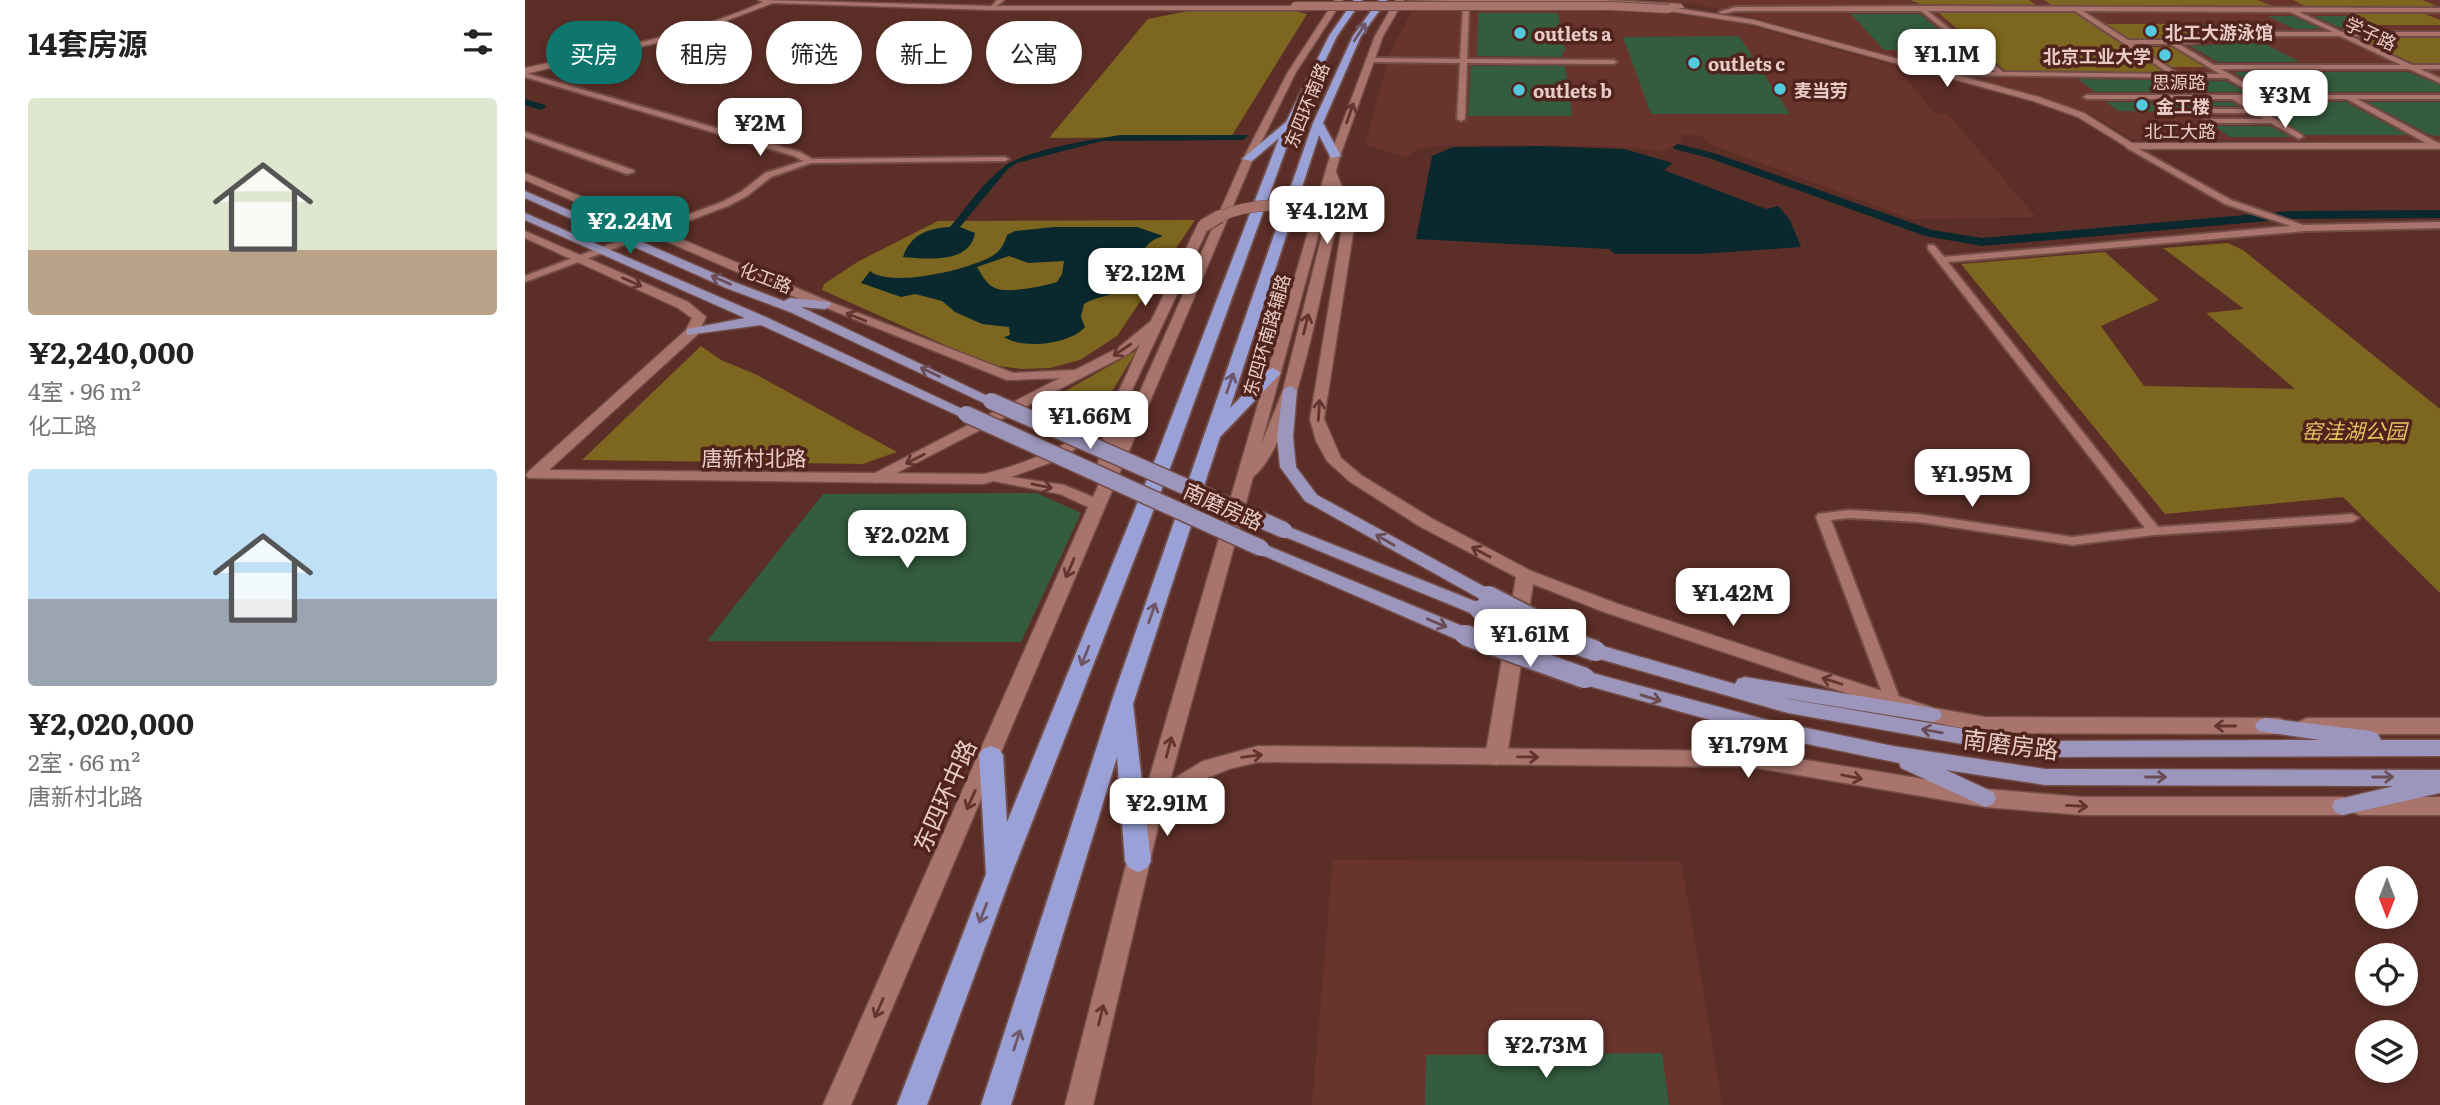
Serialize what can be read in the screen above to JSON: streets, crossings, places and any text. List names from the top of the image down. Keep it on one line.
{"streets":{"highway":["东四环南路"],"main road":["化工路","南磨房路"],"street":["学子路","思源路","北工大路","东四环南路辅路","唐新村北路","东四环中路"]},"crossings":[["化工路","南磨房路"]],"one_way":["东四环中路"],"parks":["窑洼湖公园"],"places":["北工大游泳馆","outlets a","北京工业大学","outlets c","麦当劳","outlets b","金工楼"],"north":"bottom","page":{"heading":"14套房源","chip":["买房","租房","筛选","新上","公寓"],"price":["¥1.1M","¥3M","¥2M","¥4.12M","¥2.24M","¥2.12M","¥1.66M","¥1.95M","¥2.02M","¥1.42M","¥1.61M","¥1.79M","¥2.91M","¥2.73M"],"list":[{"name":"¥2,240,000","note":"4室 · 96 m² · 化工路"},{"name":"¥2,020,000","note":"2室 · 66 m² · 唐新村北路"}]}}
